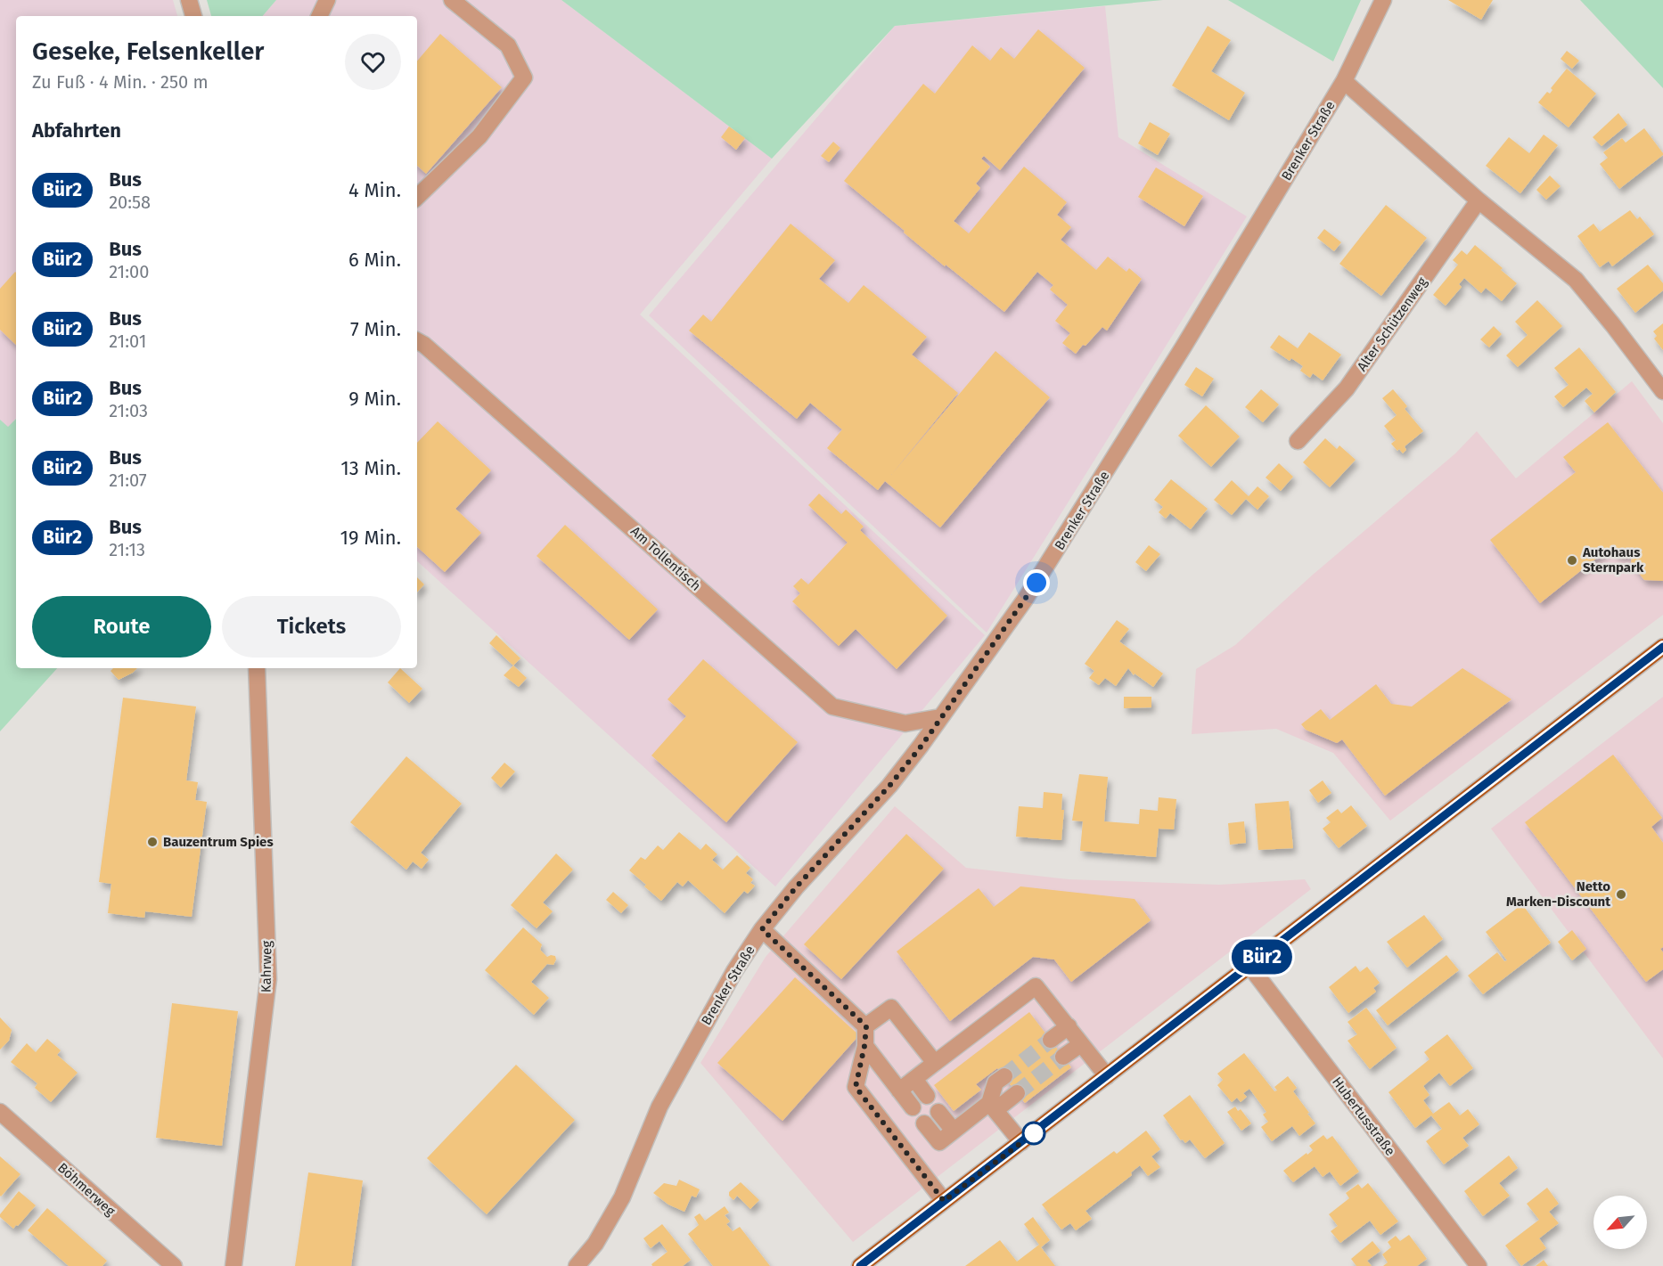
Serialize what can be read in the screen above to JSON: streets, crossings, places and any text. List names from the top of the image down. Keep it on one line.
{"streets":{"street":["Brenker Straße","Alter Schützenweg","Am Tollentisch","Kahrweg","Hubertusstraße","Böhmerweg"]},"crossings":[["Brenker Straße","Am Tollentisch"]],"places":["Autohaus Sternpark","Bauzentrum Spies","Netto Marken-Discount"],"lines":["bus line Bür2"],"north":"bottom left","page":{"on_map":"Bür2","heading":[["Geseke, Felsenkeller","Zu Fuß · 4 Min. · 250 m"],"Abfahrten"],"list":[{"mark":"Bür2","name":"Bus","note":"20:58","value":"4 Min."},{"mark":"Bür2","name":"Bus","note":"21:00","value":"6 Min."},{"mark":"Bür2","name":"Bus","note":"21:01","value":"7 Min."},{"mark":"Bür2","name":"Bus","note":"21:03","value":"9 Min."},{"mark":"Bür2","name":"Bus","note":"21:07","value":"13 Min."},{"mark":"Bür2","name":"Bus","note":"21:13","value":"19 Min."}],"buttons":["Route","Tickets"]}}
